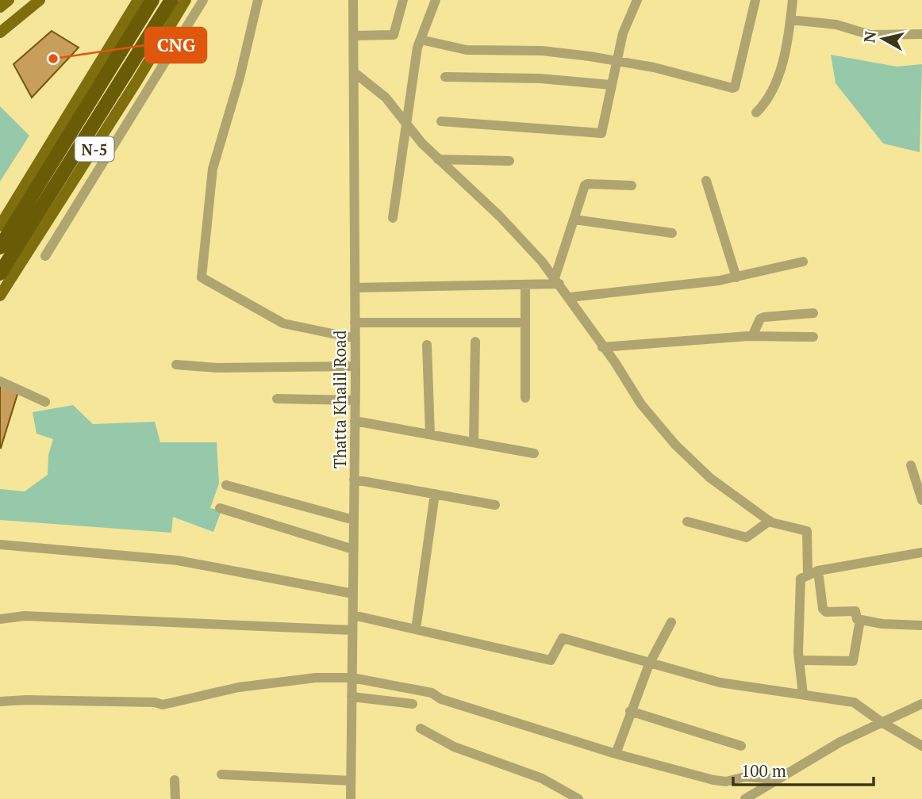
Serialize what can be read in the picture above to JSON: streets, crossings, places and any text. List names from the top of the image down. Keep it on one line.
{"streets":{"main road":["N-5"],"street":["Thatta Khalil Road"]},"places":["CNG"],"scale_bar":"100 m","north":"left"}
